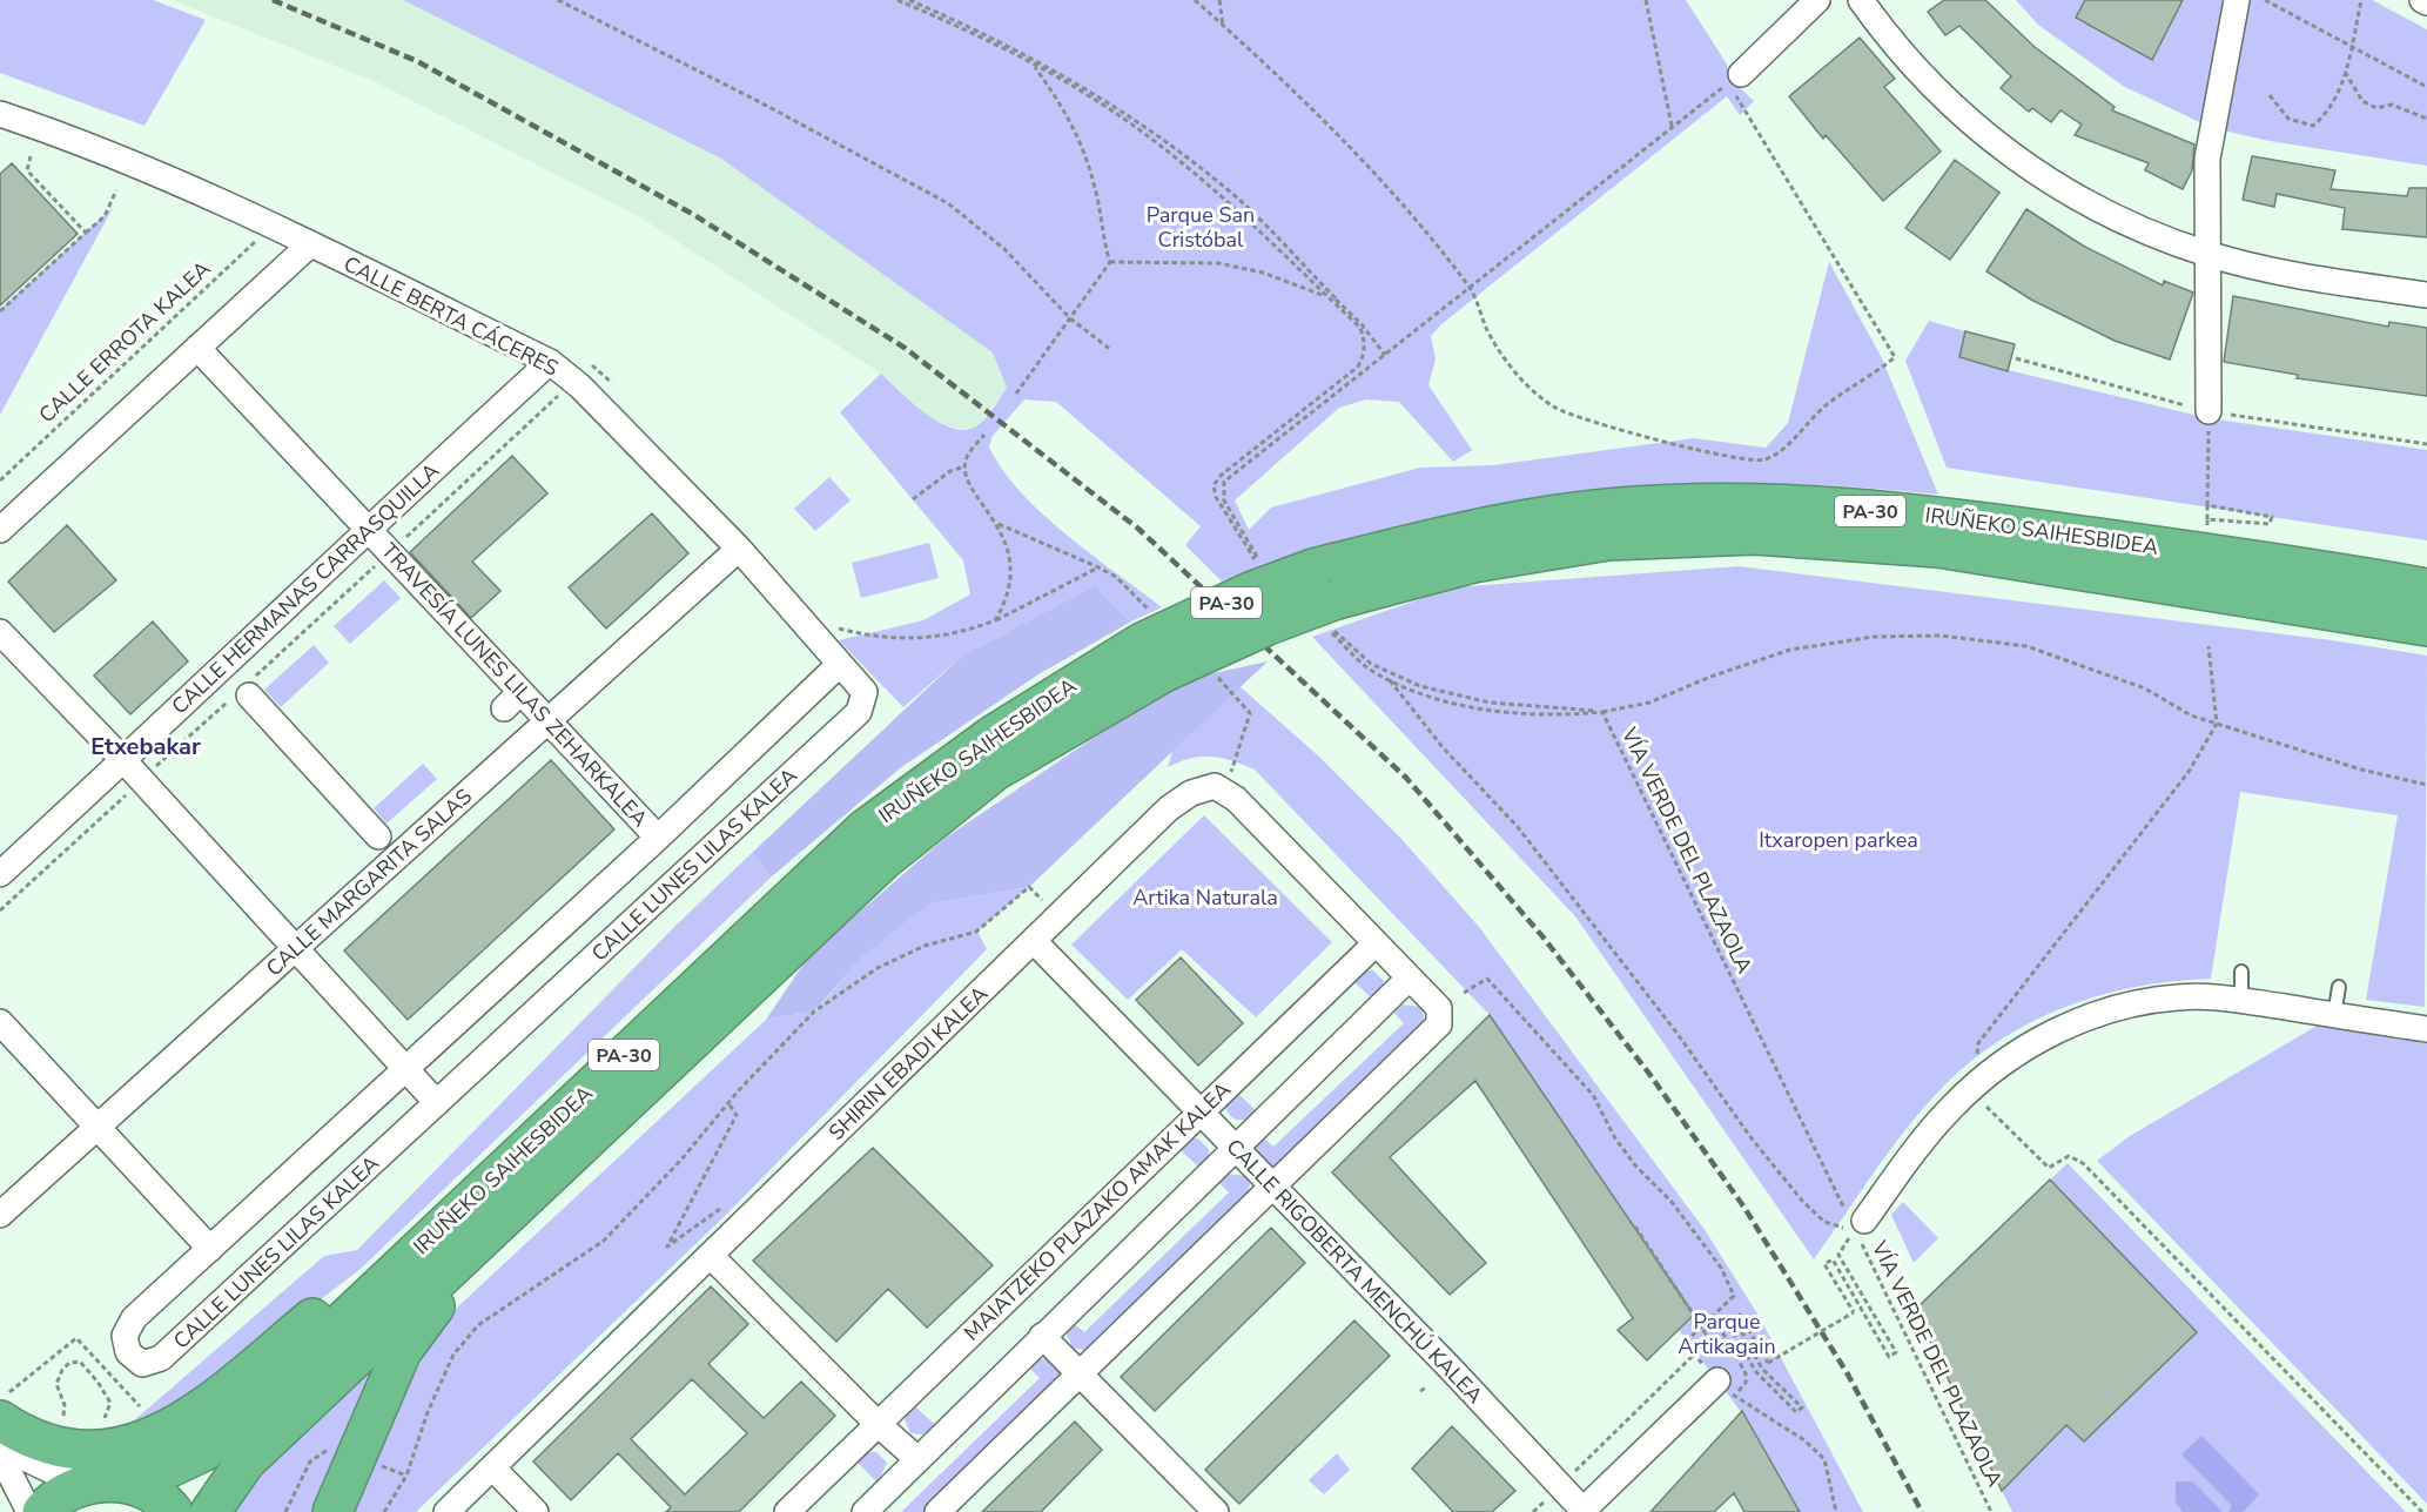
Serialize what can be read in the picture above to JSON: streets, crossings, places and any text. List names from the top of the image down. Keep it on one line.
{"streets":{"highway":["PA-30","IRUÑEKO SAIHESBIDEA"],"street":["CALLE BERTA CÁCERES","CALLE HERMANAS CARRASQUILLA","TRAVESÍA LUNES LILAS ZEHARKALEA","CALLE LUNES LILAS KALEA","CALLE MARGARITA SALAS","SHIRIN EBADI KALEA","MAIATZEKO PLAZAKO AMAK KALEA","CALLE RIGOBERTA MENCHÚ KALEA"],"path":["CALLE ERROTA KALEA","VÍA VERDE DEL PLAZAOLA"]},"crossings":[["CALLE BERTA CÁCERES","CALLE ERROTA KALEA"],["CALLE BERTA CÁCERES","CALLE HERMANAS CARRASQUILLA"],["CALLE BERTA CÁCERES","CALLE LUNES LILAS KALEA"],["CALLE BERTA CÁCERES","CALLE MARGARITA SALAS"],["PA-30","IRUÑEKO SAIHESBIDEA"],["IRUÑEKO SAIHESBIDEA","VÍA VERDE DEL PLAZAOLA"],["CALLE HERMANAS CARRASQUILLA","TRAVESÍA LUNES LILAS ZEHARKALEA"],["TRAVESÍA LUNES LILAS ZEHARKALEA","CALLE LUNES LILAS KALEA"],["TRAVESÍA LUNES LILAS ZEHARKALEA","CALLE MARGARITA SALAS"],["SHIRIN EBADI KALEA","MAIATZEKO PLAZAKO AMAK KALEA"],["SHIRIN EBADI KALEA","CALLE RIGOBERTA MENCHÚ KALEA"],["MAIATZEKO PLAZAKO AMAK KALEA","CALLE RIGOBERTA MENCHÚ KALEA"]],"districts":["Etxebakar"],"parks":["Parque San Cristóbal","Itxaropen parkea","Artika Naturala","Parque Artikagain"]}
